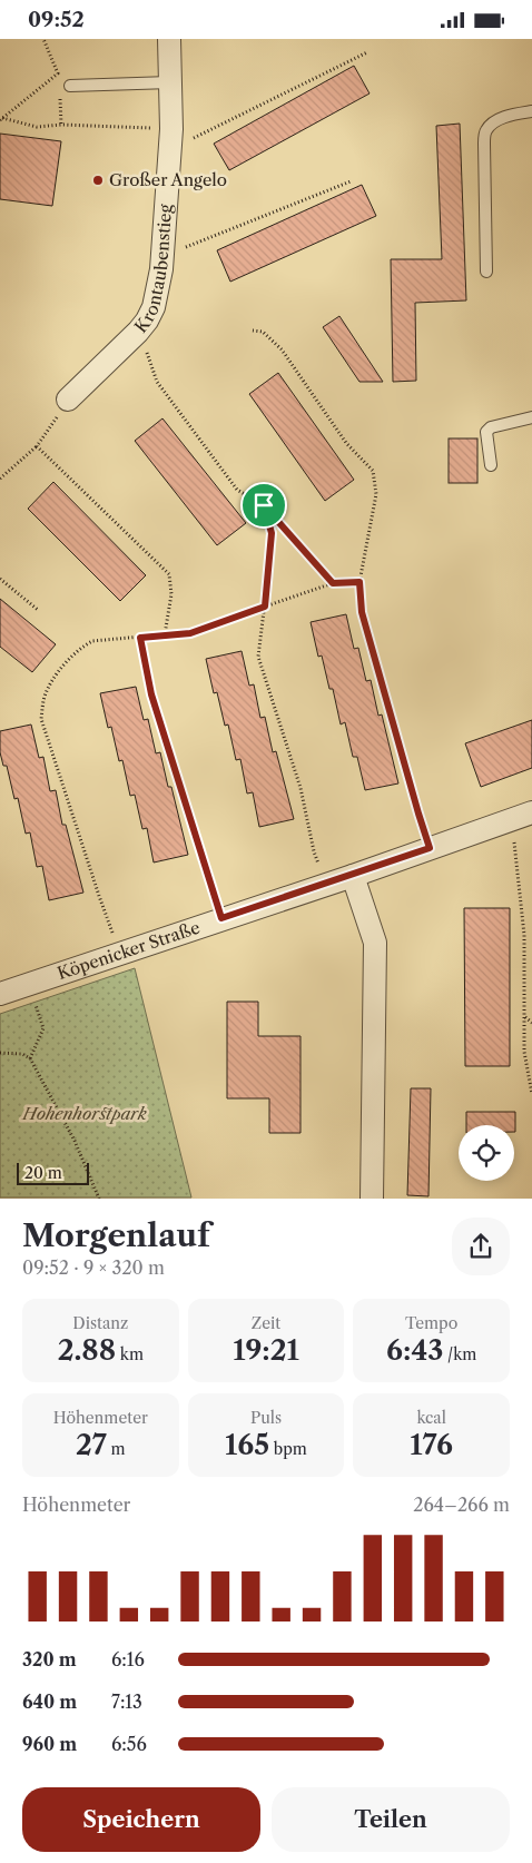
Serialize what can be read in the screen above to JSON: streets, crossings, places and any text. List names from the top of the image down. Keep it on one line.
{"streets":{"street":["Krontaubenstieg","Köpenicker Straße"]},"parks":["Hohenhorstpark"],"places":["Großer Angelo"],"scale_bar":"20 m","page":{"status":"09:52","scale":"20 m","heading":["Morgenlauf","09:52 · 9 × 320 m"],"stats":[["Distanz","2.88 km"],["Zeit","19:21"],["Tempo","6:43 /km"],["Höhenmeter","27 m"],["Puls","165 bpm"],["kcal","176"]],"chart":["Höhenmeter","264–266 m"],"list":[{"name":"320 m","note":"6:16"},{"name":"640 m","note":"7:13"},{"name":"960 m","note":"6:56"}],"buttons":["Speichern","Teilen"]}}
